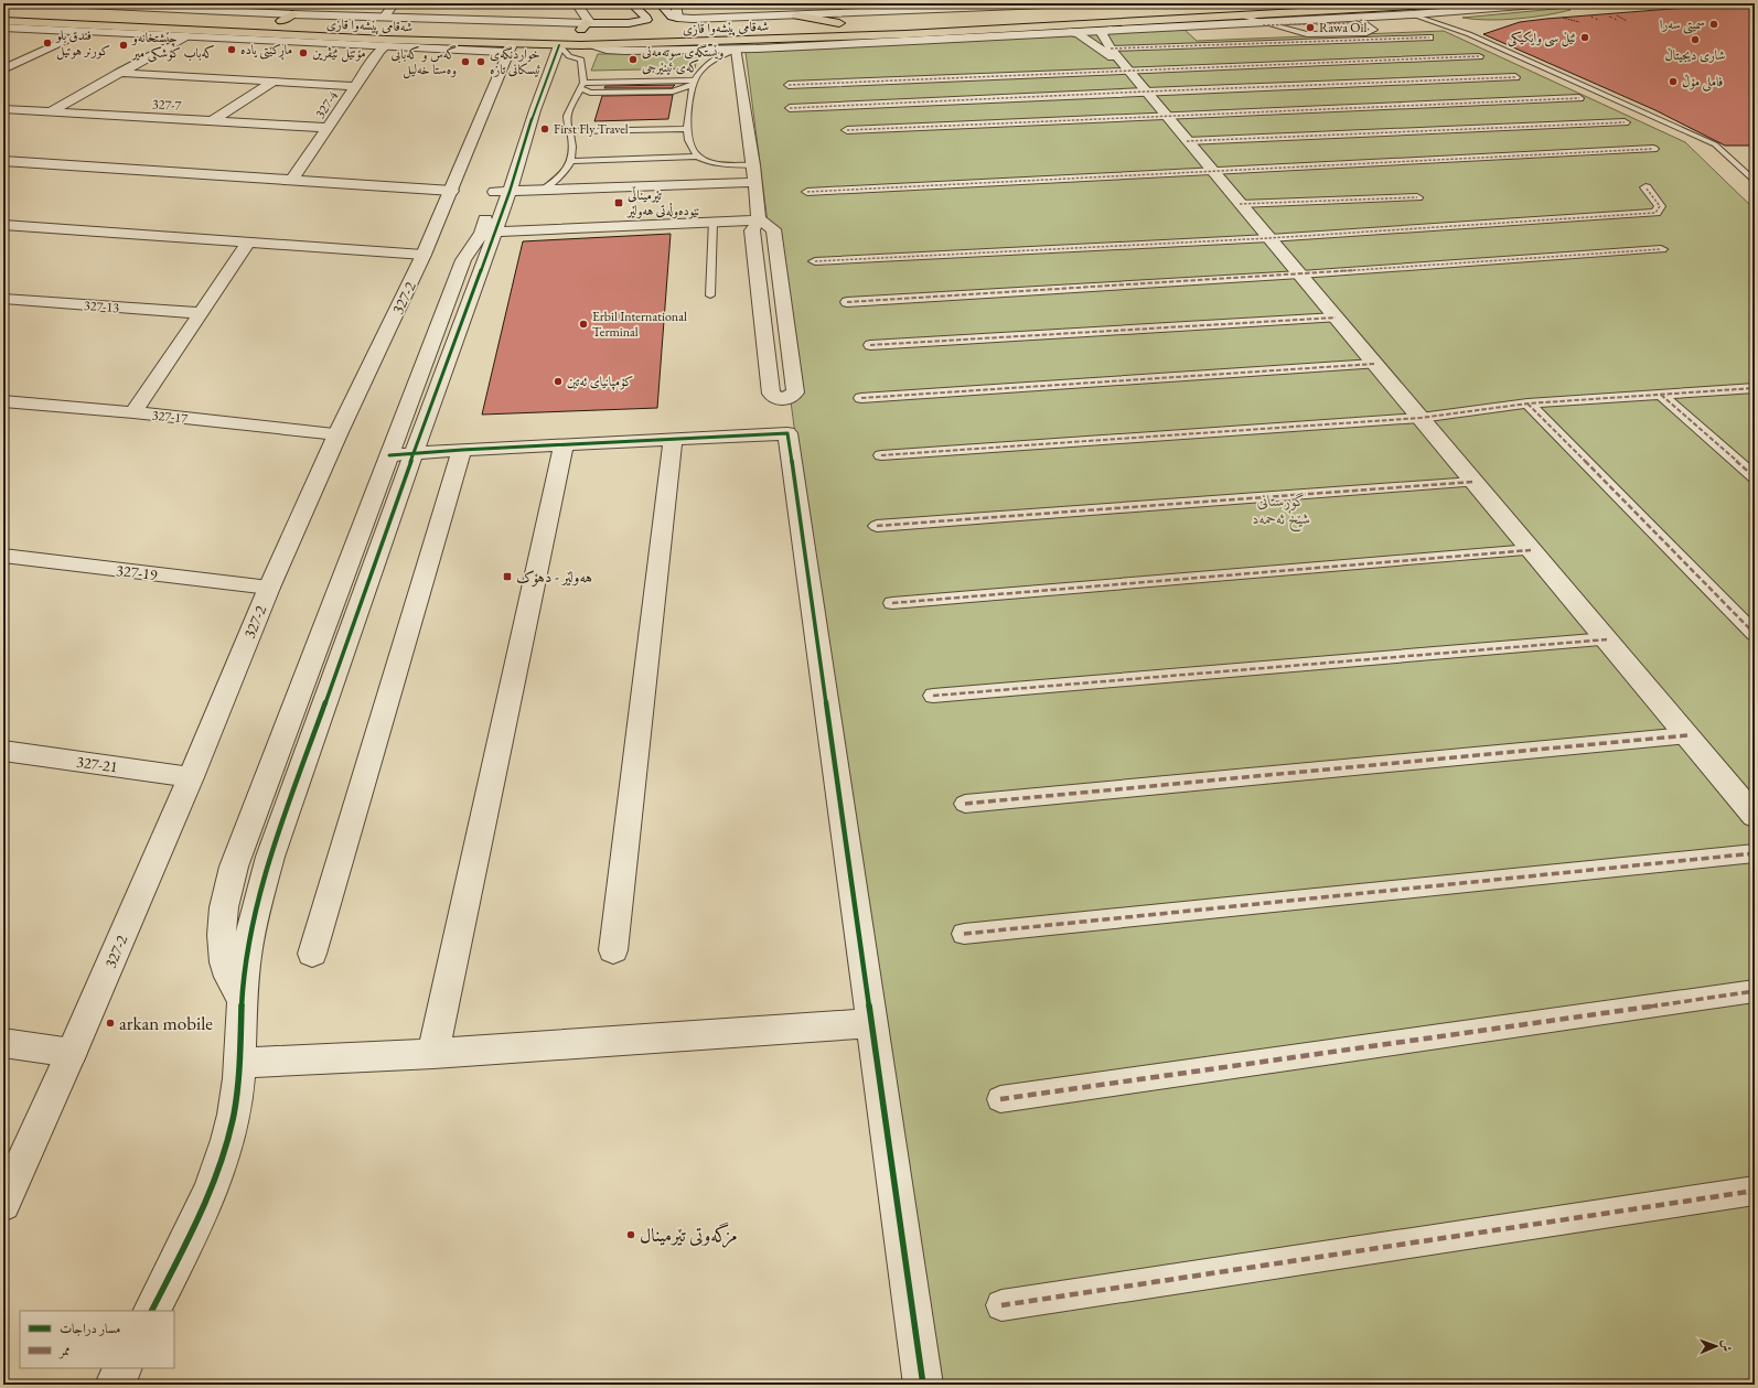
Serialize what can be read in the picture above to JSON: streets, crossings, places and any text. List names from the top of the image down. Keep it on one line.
{"streets":{"highway":["شەقامی پێشەوا قازی"],"street":["327-7","327-4","327-2","327-13","327-17","327-19","327-21"]},"crossings":[["شەقامی پێشەوا قازی","327-2"],["327-7","327-4"],["327-2","327-17"],["327-2","327-19"],["327-2","327-21"]],"parks":["گۆڕستانی شێخ ئەحمەد"],"places":{"other":["سمیتی سەرا","Rawa Oil","ئێڵ سی وایکیکی","شاری دیجیتاڵ","فندق بلو كورنر هوتيل","چێشتخانەو کەباب کۆشکی میر","ماڕکێتی یادە","مۆتێل ئێڤرین","وێستگەی سوتەمەنی کەی ئینێرجی","گەس و کەبابی وەستا خەلیل","خواردنگەی ئیسکانی تازە","فاملی مۆڵ","First Fly Travel","Erbil International Terminal","کۆمپانیای ئەتین","arkan mobile","مزگەوتی تێرمینال"],"transit":["تێرمیناڵی نێودەوڵەتی هەولێر","هەولێر - دهۆک"]},"legend":["مسار دراجات","ممر"],"north":"right"}
